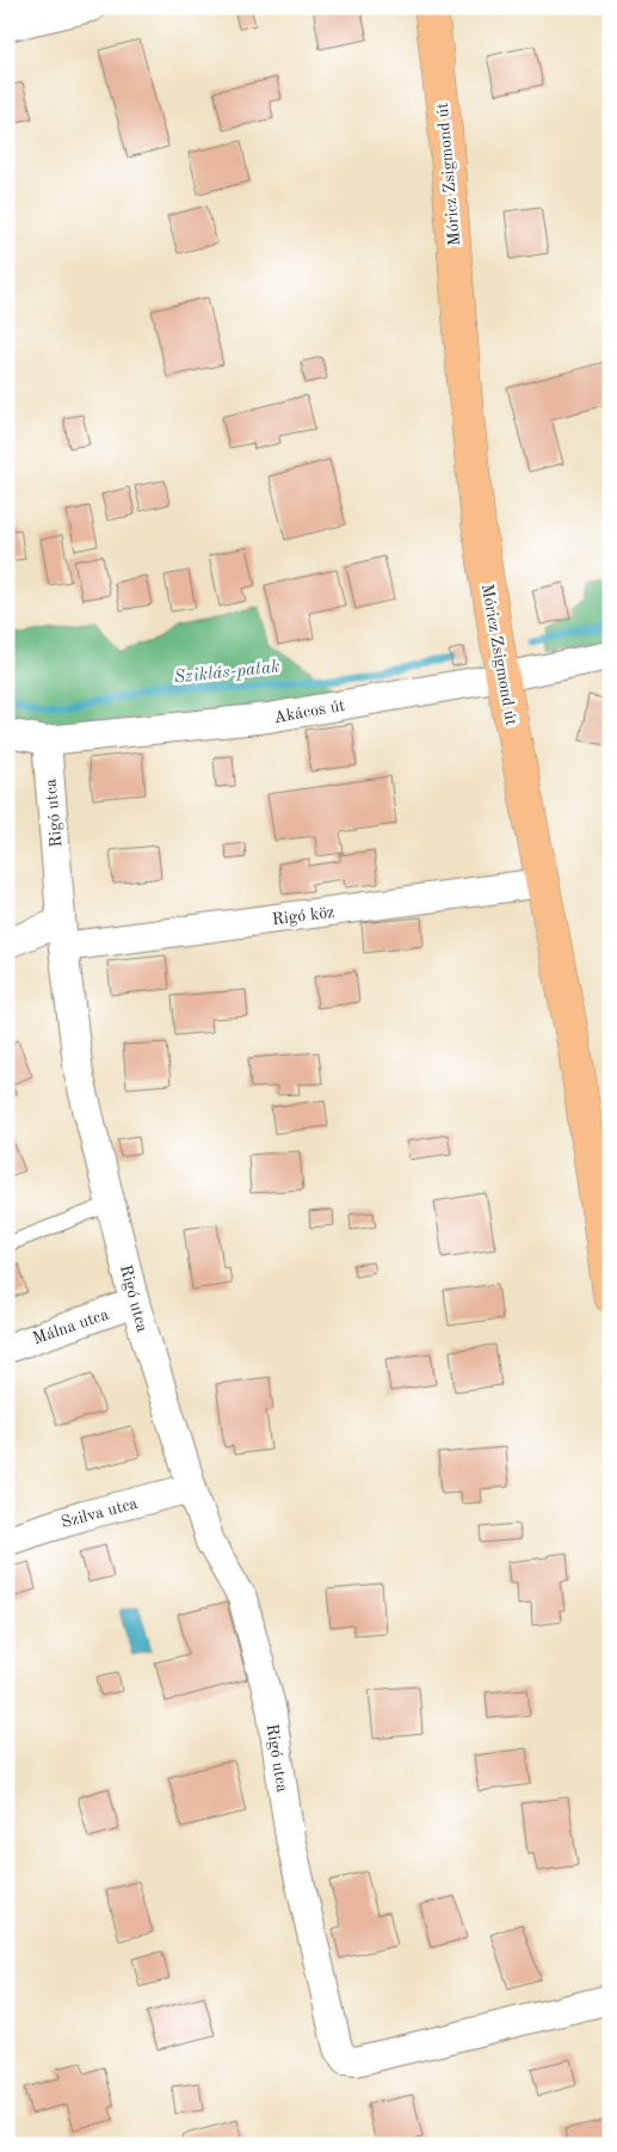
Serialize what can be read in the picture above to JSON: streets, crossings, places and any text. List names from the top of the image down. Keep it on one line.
{"streets":{"main road":["Móricz Zsigmond út"],"street":["Akácos út","Rigó utca","Rigó köz","Málna utca","Szilva utca"]},"crossings":[["Móricz Zsigmond út","Akácos út"],["Móricz Zsigmond út","Rigó köz"],["Akácos út","Rigó utca"],["Rigó utca","Rigó köz"],["Rigó utca","Málna utca"],["Rigó utca","Szilva utca"]],"water":["Sziklás-patak"]}
